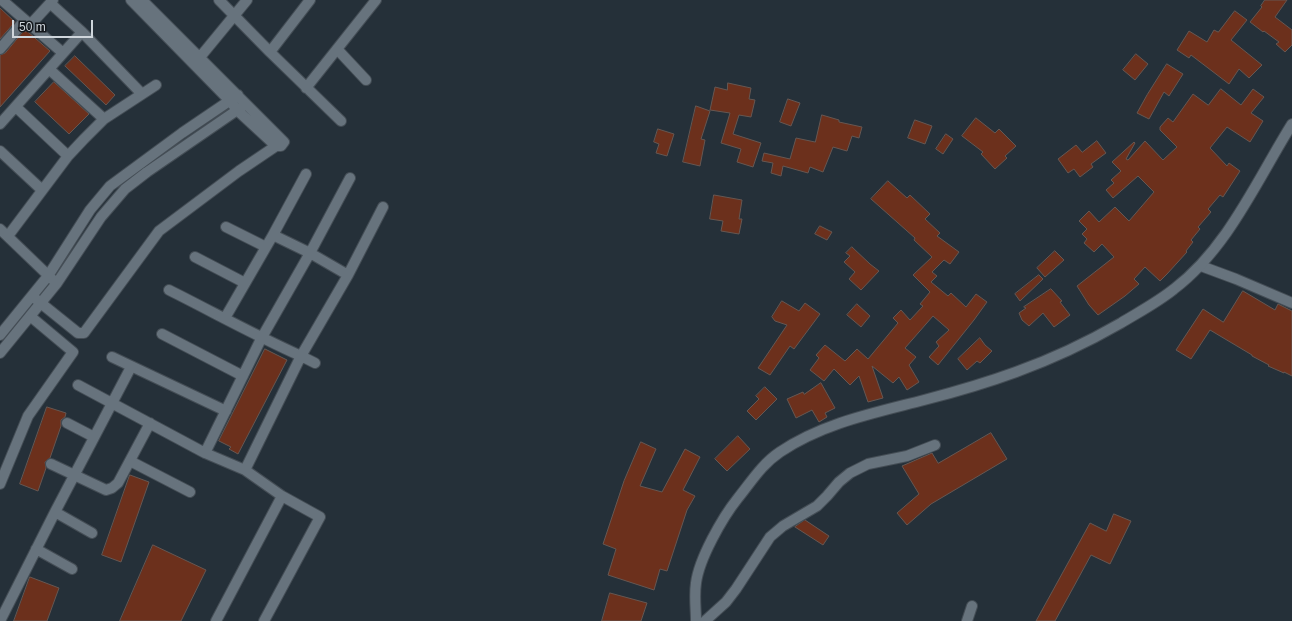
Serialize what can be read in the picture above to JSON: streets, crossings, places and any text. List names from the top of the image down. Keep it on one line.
{"scale_bar":"50 m"}
